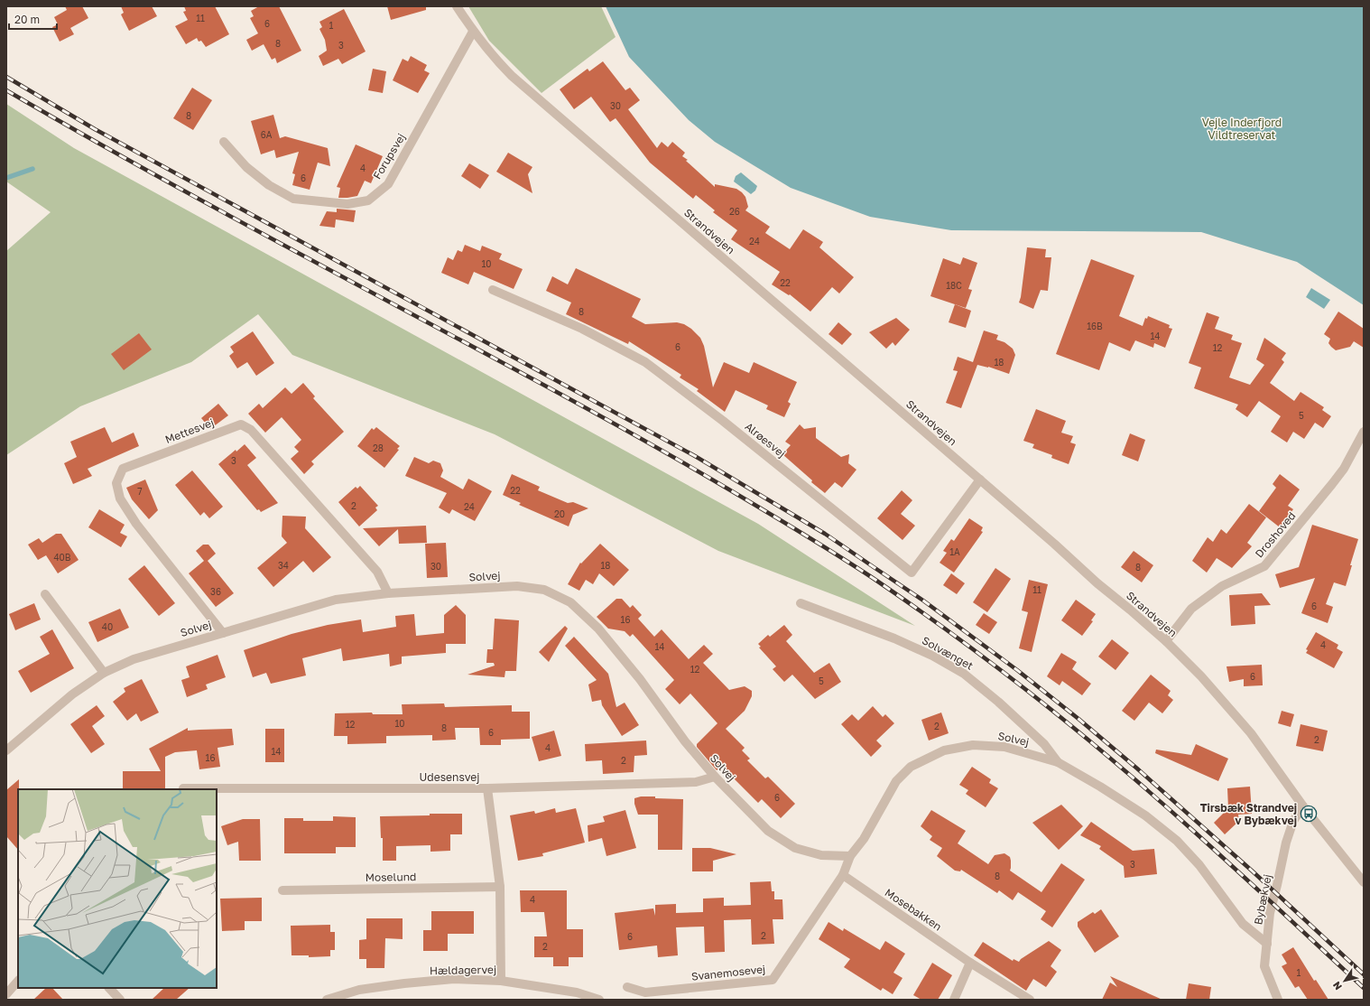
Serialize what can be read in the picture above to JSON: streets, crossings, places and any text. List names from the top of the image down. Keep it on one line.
{"streets":{"street":["Forupsvej","Strandvejen","Mettesvej","Alrøesvej","Droshoved","Solvej","Solvænget","Udesensvej","Moselund","Bybækvej","Mosebakken","Hældagervej","Svanemosevej"]},"crossings":[["Forupsvej","Strandvejen"],["Strandvejen","Alrøesvej"],["Strandvejen","Droshoved"],["Strandvejen","Bybækvej"],["Mettesvej","Solvej"],["Solvej","Solvænget"],["Solvej","Udesensvej"],["Solvej","Bybækvej"],["Solvej","Svanemosevej"],["Mosebakken","Svanemosevej"]],"parks":["Vejle Inderfjord Vildtreservat"],"places":{"bus stop":["Tirsbæk Strandvej v Bybækvej"]},"house_numbers":["11","6","1","8","3","30","8","6A","4","6","26","24","10","22","18C","8","16B","14","6","12","18","5","28","3","22","7","2","24","20","1A","40B","34","18","30","8","11","36","6","16","40","4","14","12","6","5","10","12","2","8","6","2","4","14","16","2","6","3","8","4","2","6","2","1"],"scale_bar":"20 m","north":"bottom left"}
